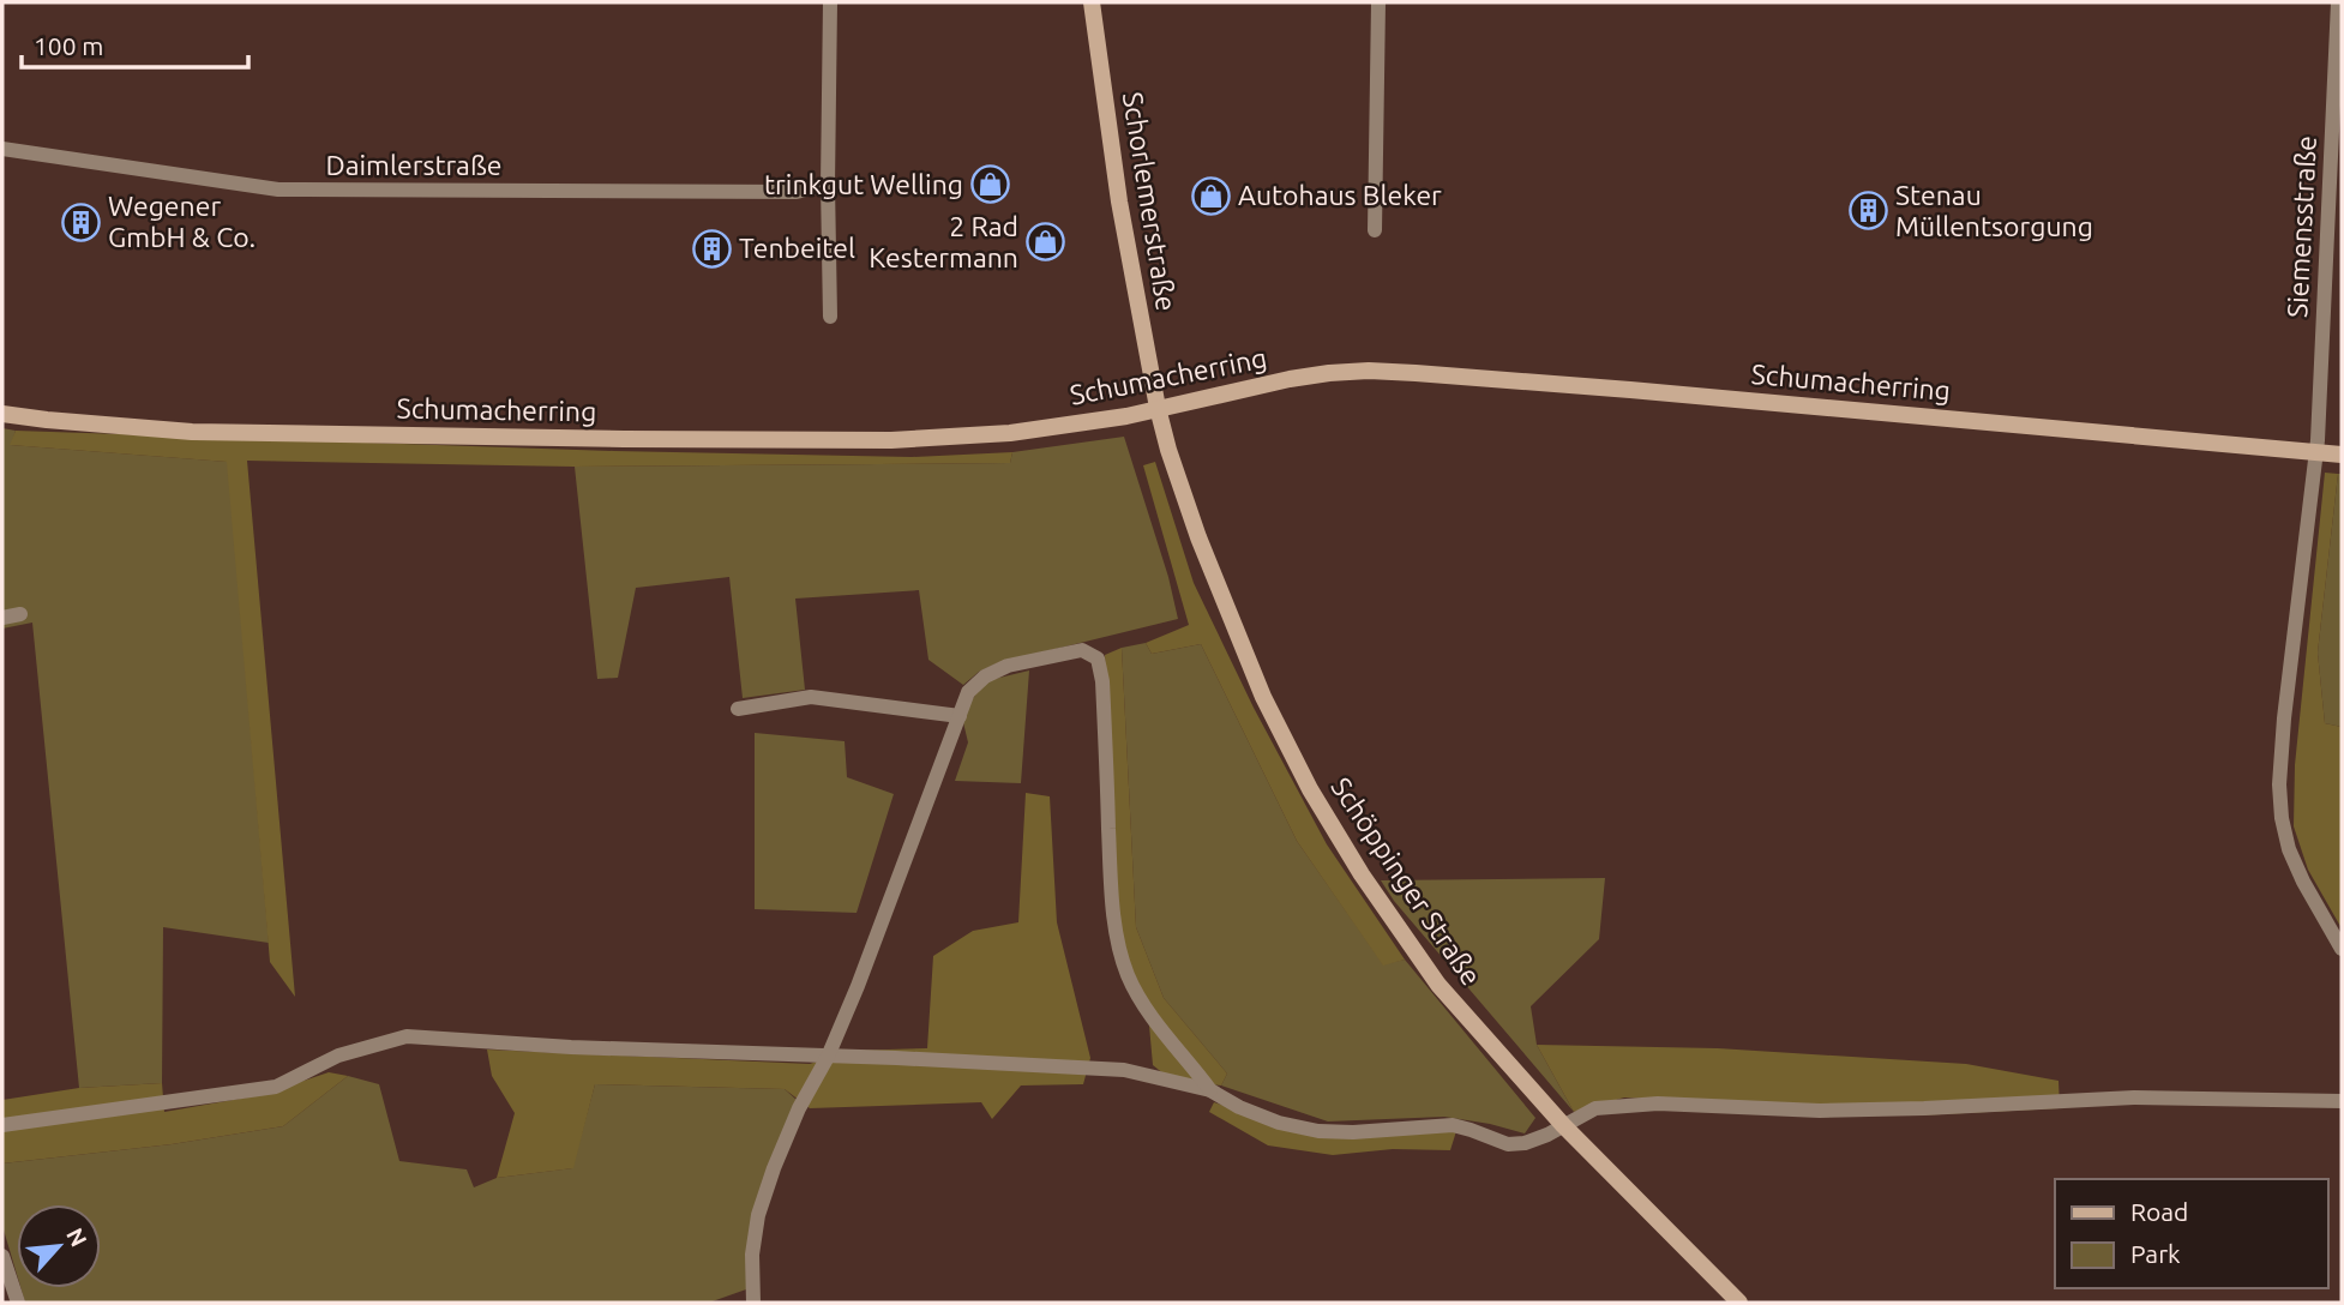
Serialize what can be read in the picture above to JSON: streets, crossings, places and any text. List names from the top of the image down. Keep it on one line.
{"streets":{"main road":["Schorlemerstraße","Schumacherring","Schöppinger Straße"],"street":["Daimlerstraße","Siemensstraße"]},"crossings":[["Schorlemerstraße","Schumacherring"],["Schorlemerstraße","Schöppinger Straße"],["Siemensstraße","Schumacherring"],["Schumacherring","Schöppinger Straße"]],"places":{"shop":["trinkgut Welling","Autohaus Bleker","2 Rad Kestermann"],"building":["Stenau Müllentsorgung","Wegener GmbH & Co.","Tenbeitel"]},"legend":["Road","Park"],"scale_bar":"100 m","north":"top right"}
